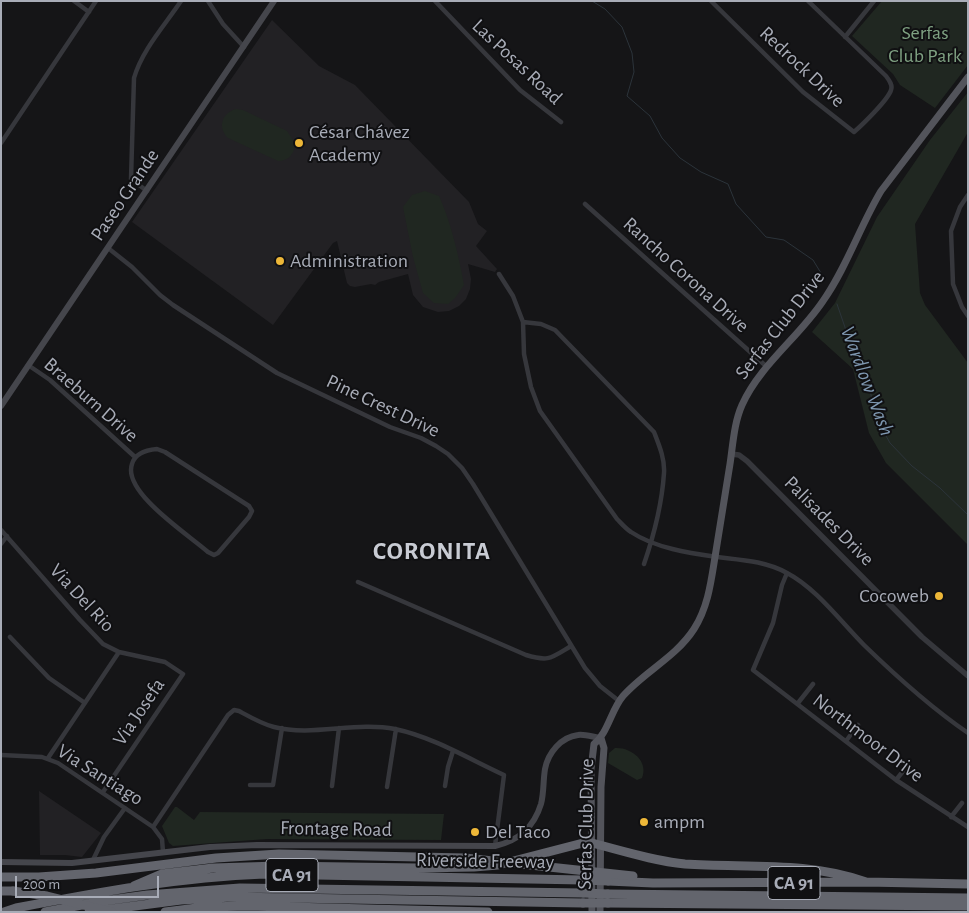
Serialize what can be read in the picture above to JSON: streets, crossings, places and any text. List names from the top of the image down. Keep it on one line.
{"streets":{"highway":["Riverside Freeway","CA 91"],"main road":["Paseo Grande","Serfas Club Drive","Frontage Road"],"street":["Las Posas Road","Redrock Drive","Rancho Corona Drive","Braeburn Drive","Pine Crest Drive","Palisades Drive","Via Del Rio","Via Josefa","Northmoor Drive","Via Santiago"]},"crossings":[["Paseo Grande","Braeburn Drive"],["Paseo Grande","Pine Crest Drive"],["Rancho Corona Drive","Serfas Club Drive"],["Serfas Club Drive","Pine Crest Drive"],["Serfas Club Drive","Palisades Drive"],["Serfas Club Drive","Frontage Road"],["Via Del Rio","Via Josefa"],["Via Josefa","Via Santiago"],["Via Santiago","Frontage Road"]],"districts":["CORONITA"],"water":["Wardlow Wash"],"parks":["Serfas Club Park"],"places":["César Chávez Academy","Administration","Cocoweb","ampm","Del Taco"],"scale_bar":"200 m"}
